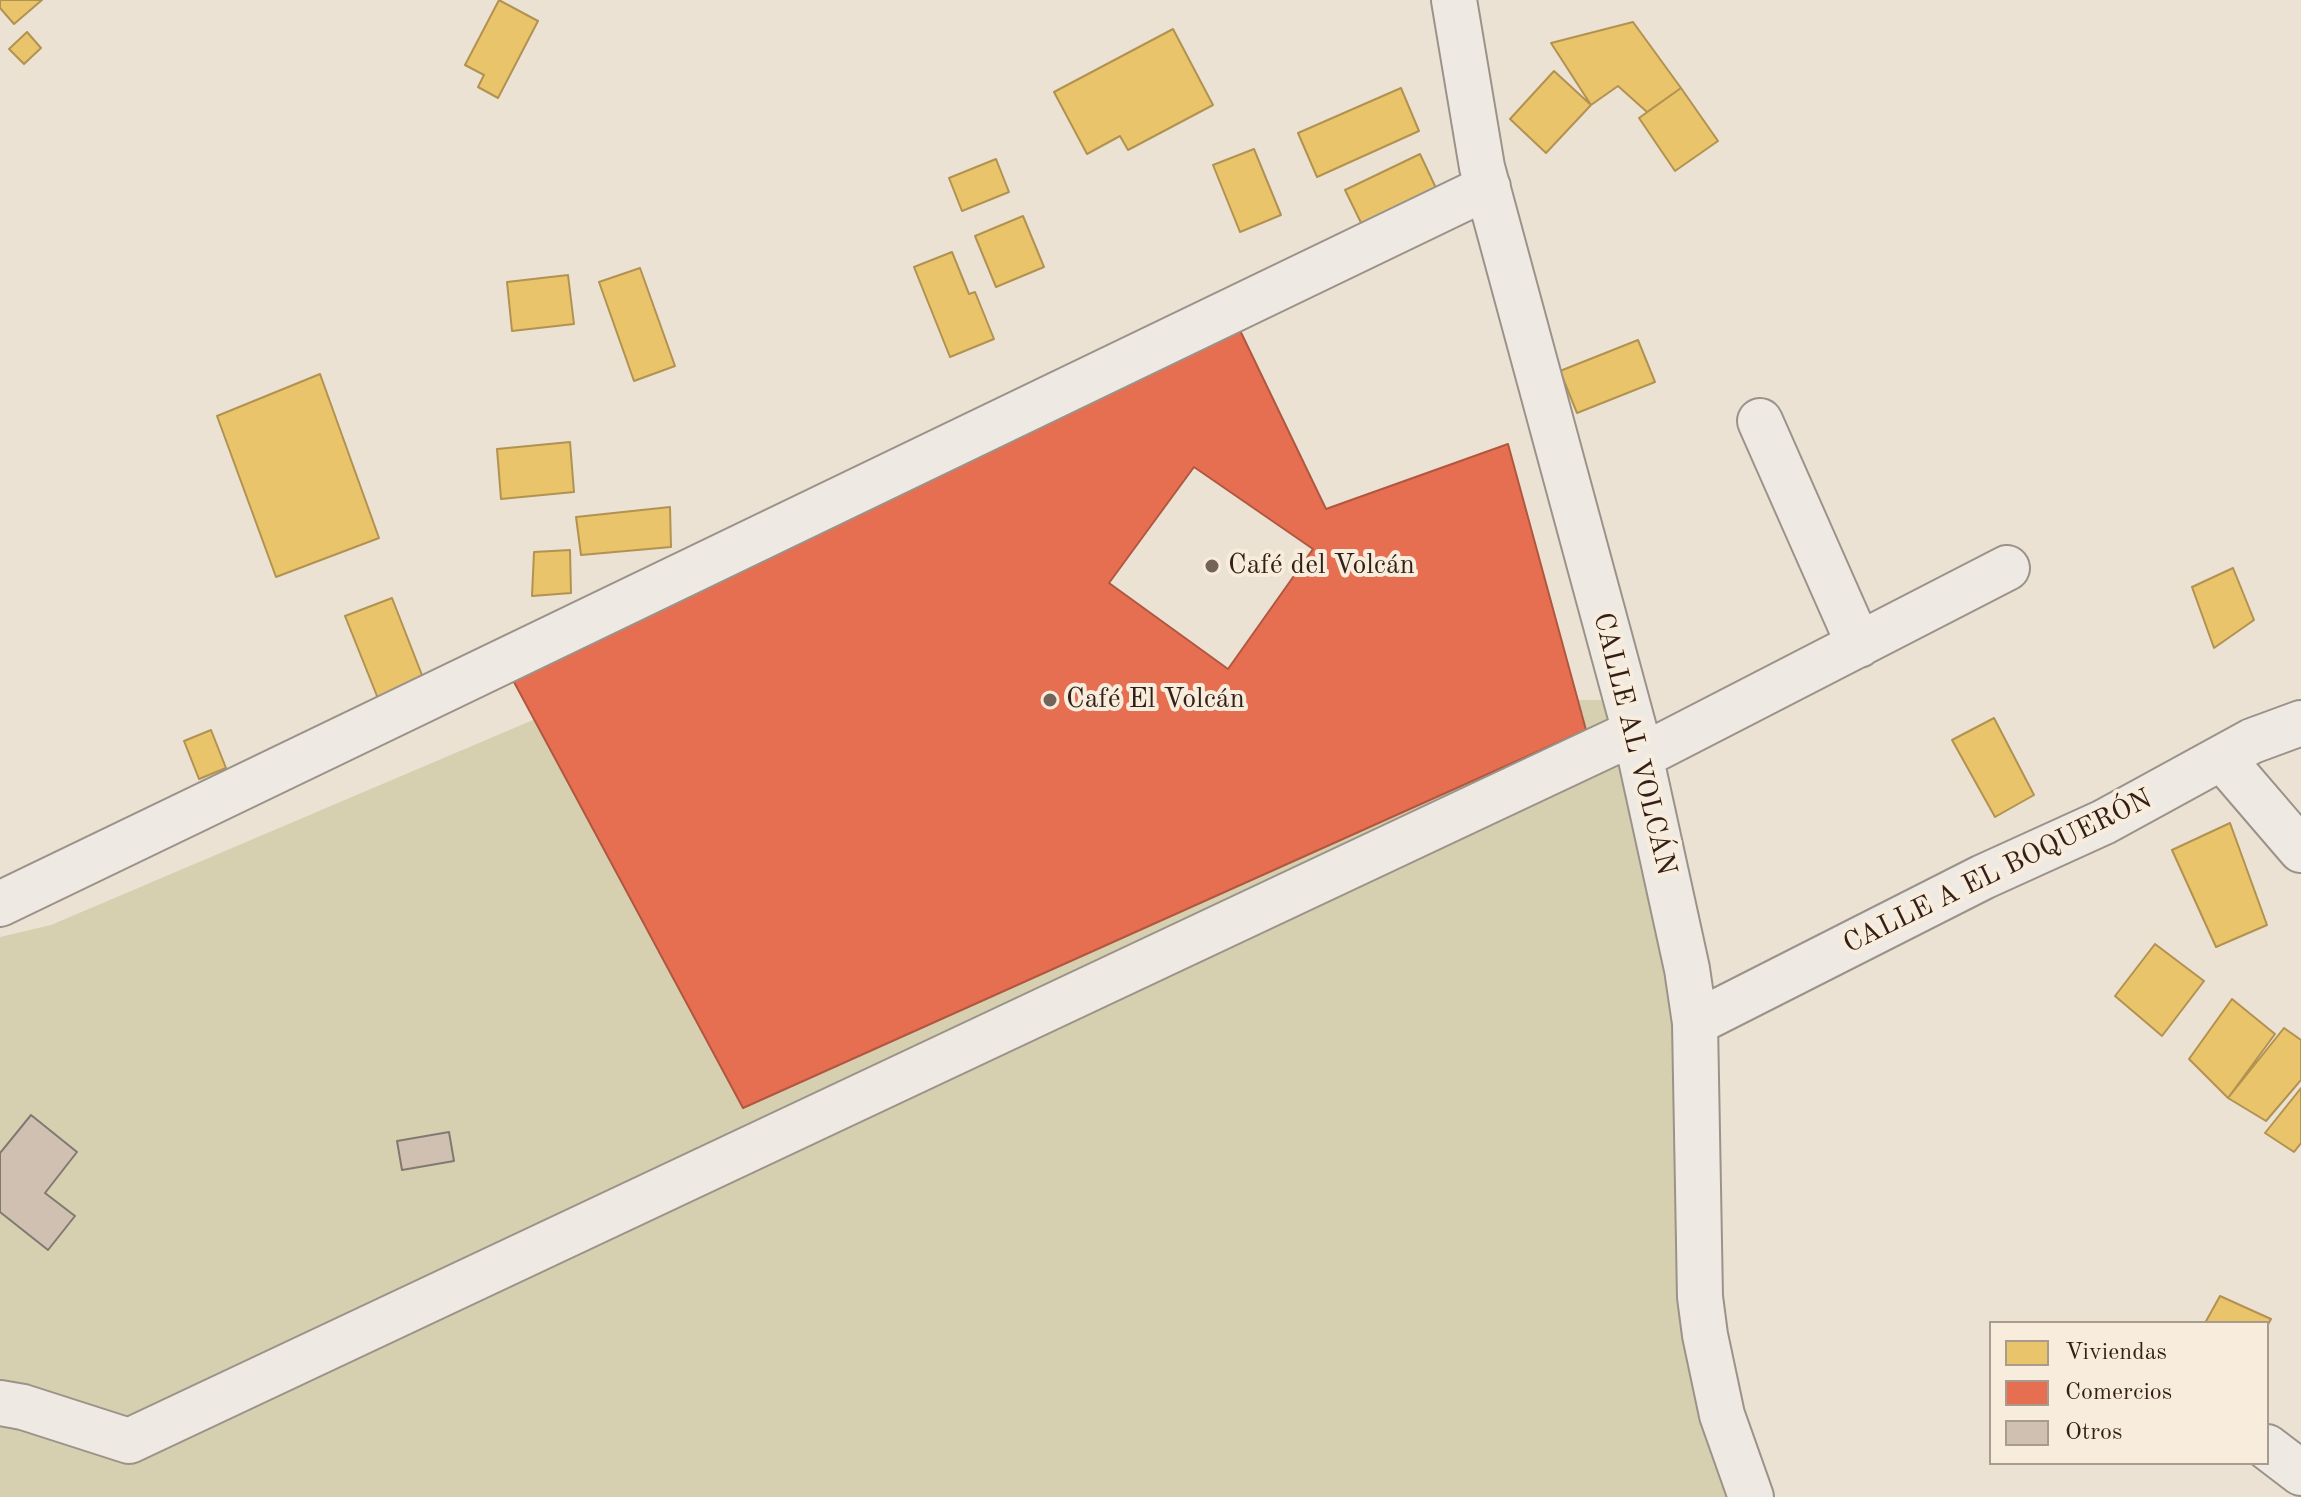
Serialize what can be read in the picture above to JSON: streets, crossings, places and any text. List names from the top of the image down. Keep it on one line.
{"streets":{"street":["CALLE AL VOLCÁN","CALLE A EL BOQUERÓN"]},"crossings":[["CALLE AL VOLCÁN","CALLE A EL BOQUERÓN"]],"places":["Café del Volcán","Café El Volcán"],"legend":["Viviendas","Comercios","Otros"]}
